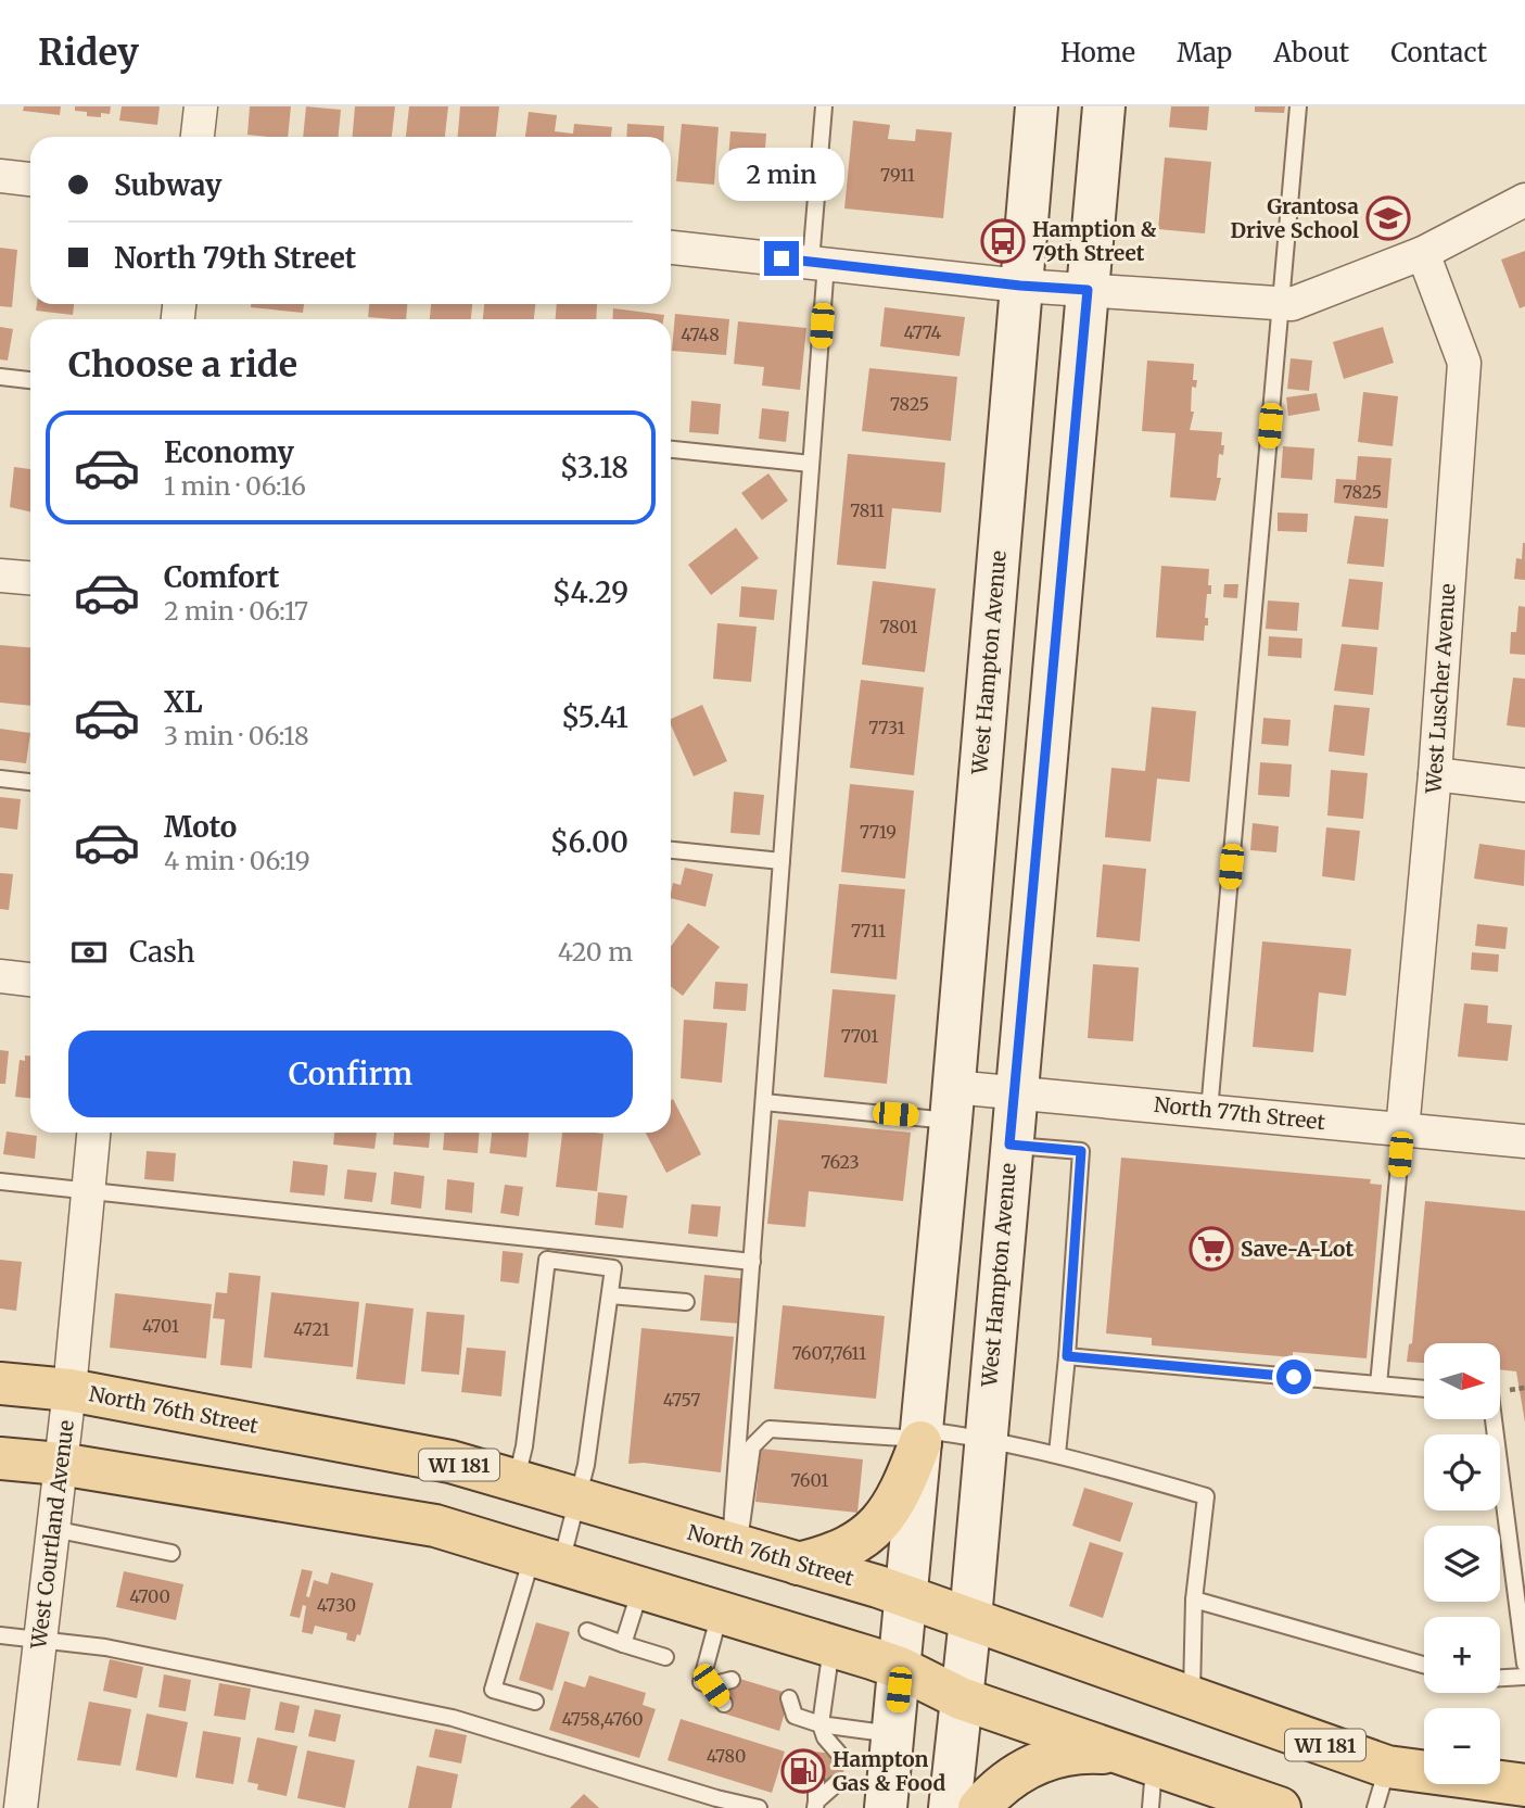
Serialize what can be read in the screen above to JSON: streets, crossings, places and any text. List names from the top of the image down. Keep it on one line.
{"streets":{"main road":["West Hampton Avenue","North 76th Street","WI 181"],"street":["West Luscher Avenue","North 77th Street","West Courtland Avenue"]},"crossings":[["West Hampton Avenue","North 77th Street"],["West Hampton Avenue","North 76th Street"],["West Luscher Avenue","North 77th Street"],["North 76th Street","West Courtland Avenue"]],"places":{"school or university":["Grantosa Drive School"],"bus stop":["Hamption & 79th Street"],"supermarket":["Save-A-Lot"],"fuel station":["Hampton Gas & Food"]},"house_numbers":["7911","4774","4748","7825","7825","7811","7801","7731","7719","7711","7701","7623","4701","4721","7607,7611","4757","7601","4700","4730","4758,4760","4780"],"north":"right","page":{"header":"Ridey","nav":["Home","Map","About","Contact"],"banner":["Subway","North 79th Street"],"bubble":"2 min","heading":"Choose a ride","list":[{"name":"Economy","note":"1 min · 06:16","value":"$3.18"},{"name":"Comfort","note":"2 min · 06:17","value":"$4.29"},{"name":"XL","note":"3 min · 06:18","value":"$5.41"},{"name":"Moto","note":"4 min · 06:19","value":"$6.00"}],"pay":["Cash","420 m"],"buttons":"Confirm","map_buttons":["+","−"]}}
